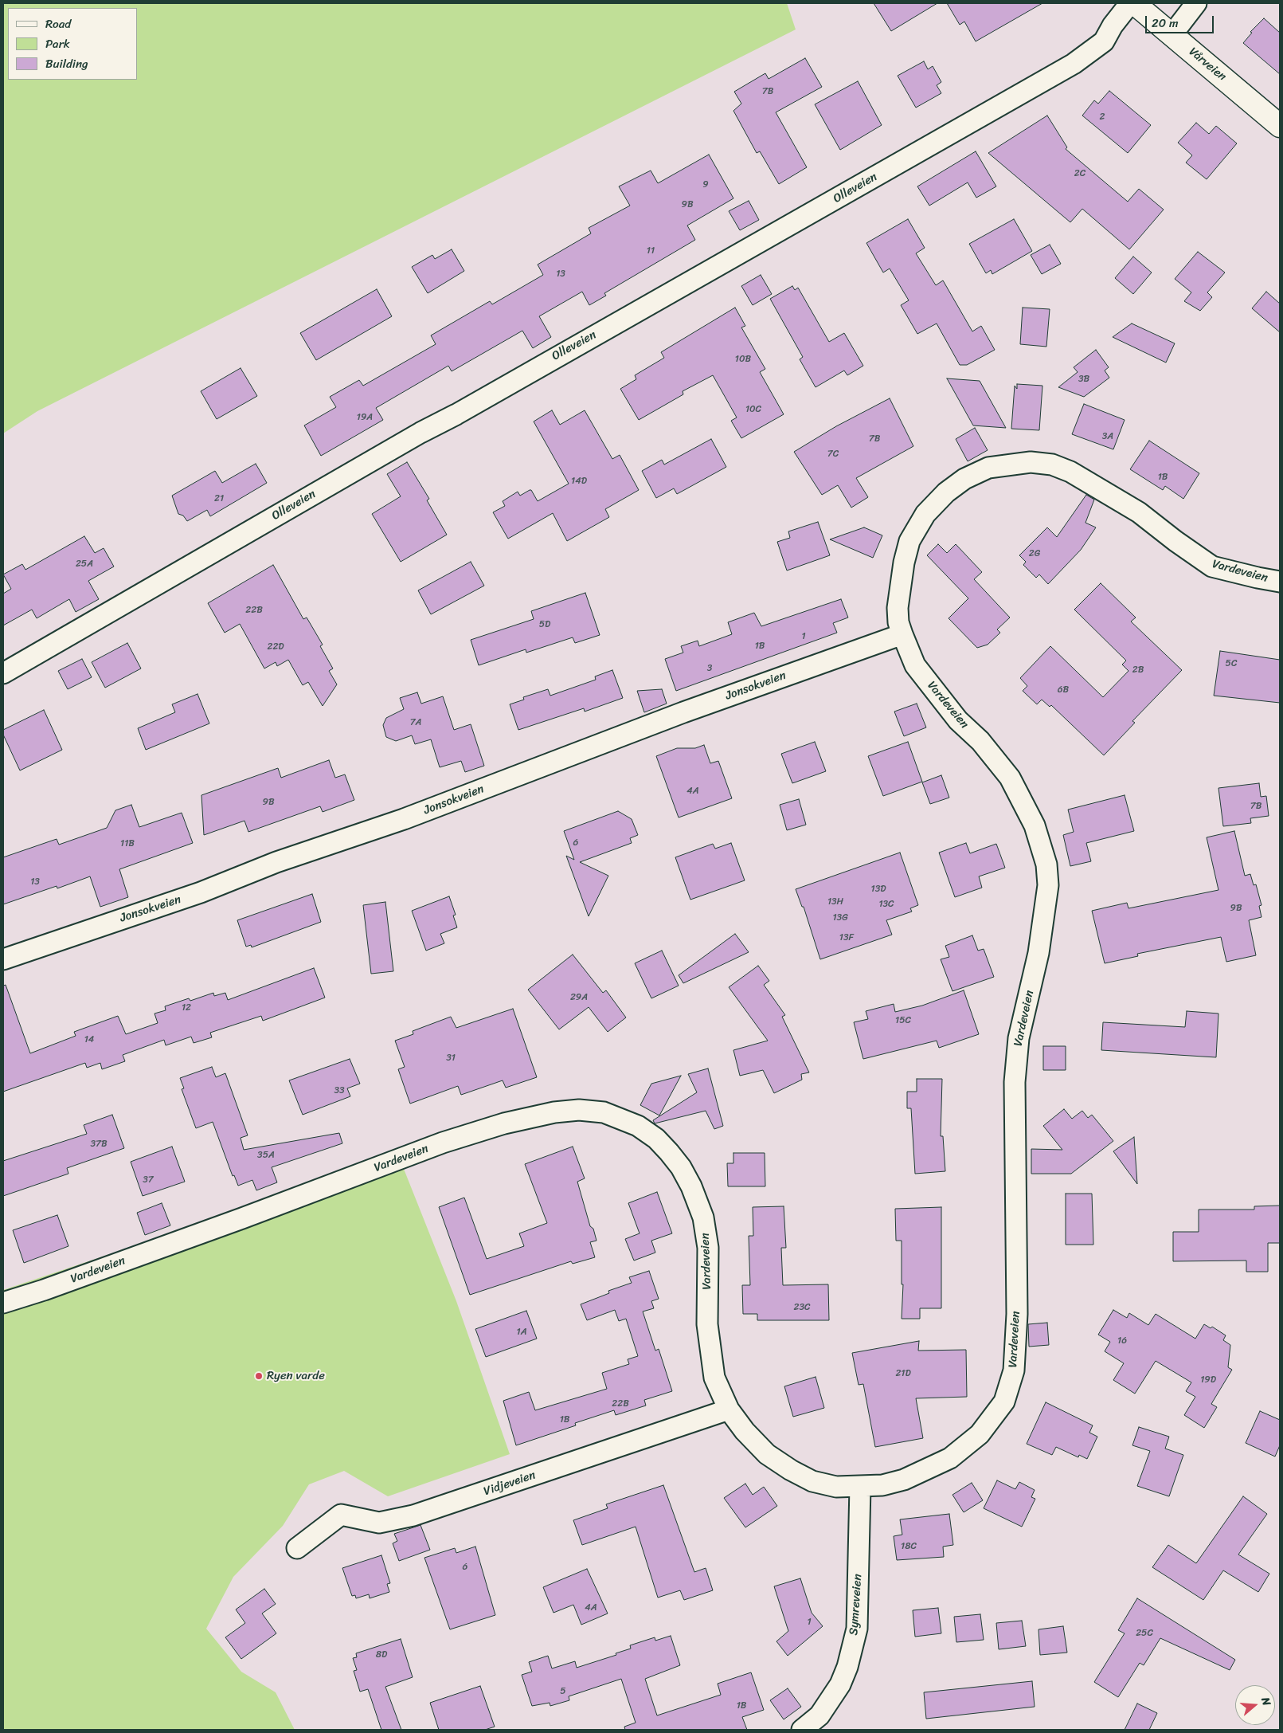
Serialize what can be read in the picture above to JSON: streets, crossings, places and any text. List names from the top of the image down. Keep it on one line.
{"streets":{"street":["Vårveien","Olleveien","Vardeveien","Jonsokveien","Vidjeveien","Symreveien"]},"crossings":[["Vardeveien","Jonsokveien"],["Vardeveien","Vidjeveien"],["Vardeveien","Symreveien"]],"places":["Ryen varde"],"house_numbers":["7B","2","2C","9","9B","11","13","10B","3B","10C","19A","3A","7B","7C","1B","14D","21","2G","25A","22B","5D","1","1B","22D","5C","3","2B","6B","7A","4A","9B","7B","6","11B","13","13D","13H","13C","9B","13G","13F","29A","12","15C","14","31","33","37B","35A","37","23C","1A","16","21D","19D","22B","1B","18C","6","4A","1","25C","8D","5","1B"],"legend":["Road","Park","Building"],"scale_bar":"20 m","north":"right"}
